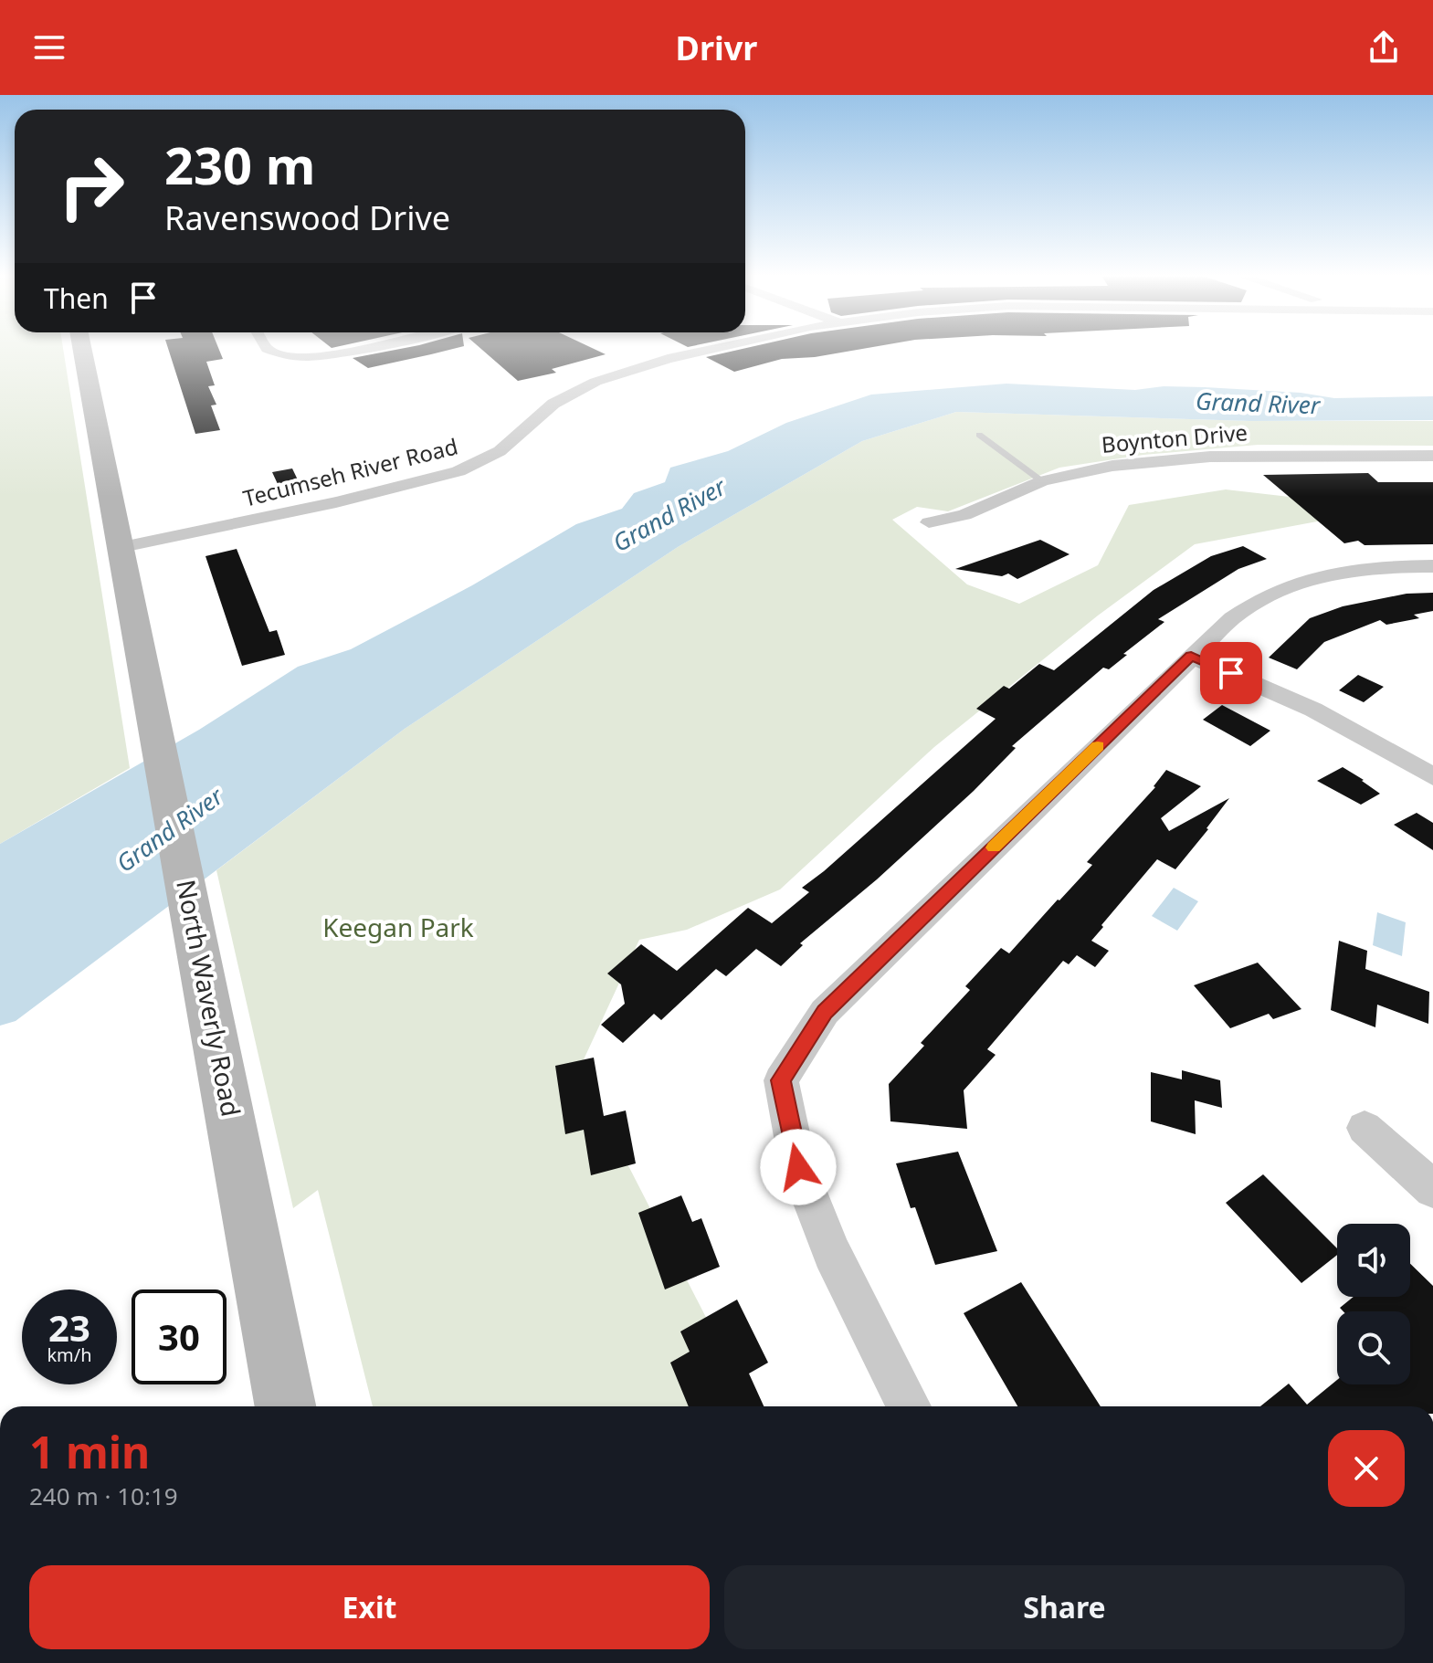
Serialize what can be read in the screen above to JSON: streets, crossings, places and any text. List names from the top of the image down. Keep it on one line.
{"streets":{"main road":["North Waverly Road"],"street":["Boynton Drive","Tecumseh River Road"]},"crossings":[["Tecumseh River Road","North Waverly Road"]],"water":["Grand River"],"parks":["Keegan Park"],"page":{"header":"Drivr","turn":["230 m","Ravenswood Drive"],"then":"Then","speed":"23 km/h","limit":"30","heading":["1 min","240 m · 10:19"],"buttons":["Exit","Share"]}}
